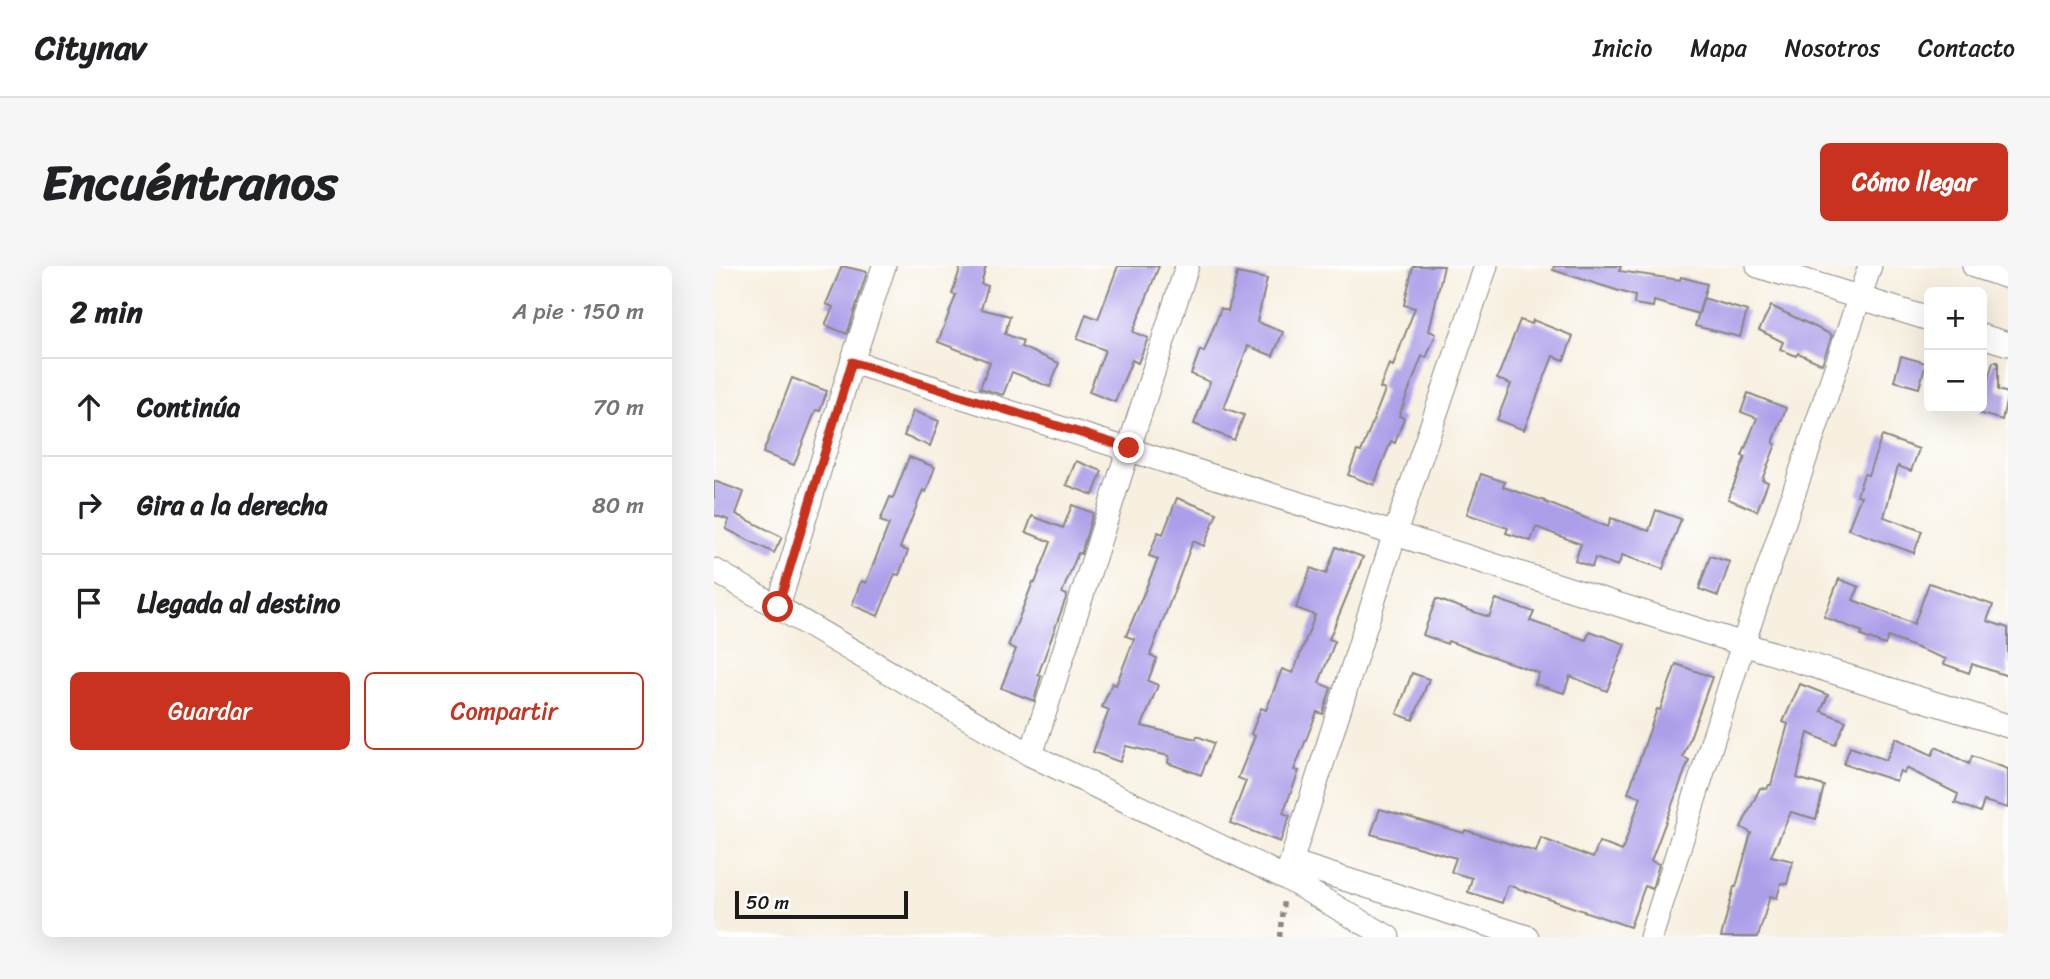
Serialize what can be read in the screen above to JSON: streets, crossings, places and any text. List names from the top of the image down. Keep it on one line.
{"scale_bar":"50 m","page":{"header":"Citynav","nav":["Inicio","Mapa","Nosotros","Contacto"],"title":"Encuéntranos","buttons":["Cómo llegar",["Guardar","Compartir"]],"heading":["2 min","A pie · 150 m"],"map_buttons":["+","−"],"list":[["Continúa","70 m"],["Gira a la derecha","80 m"],"Llegada al destino"],"scale":"50 m"}}
